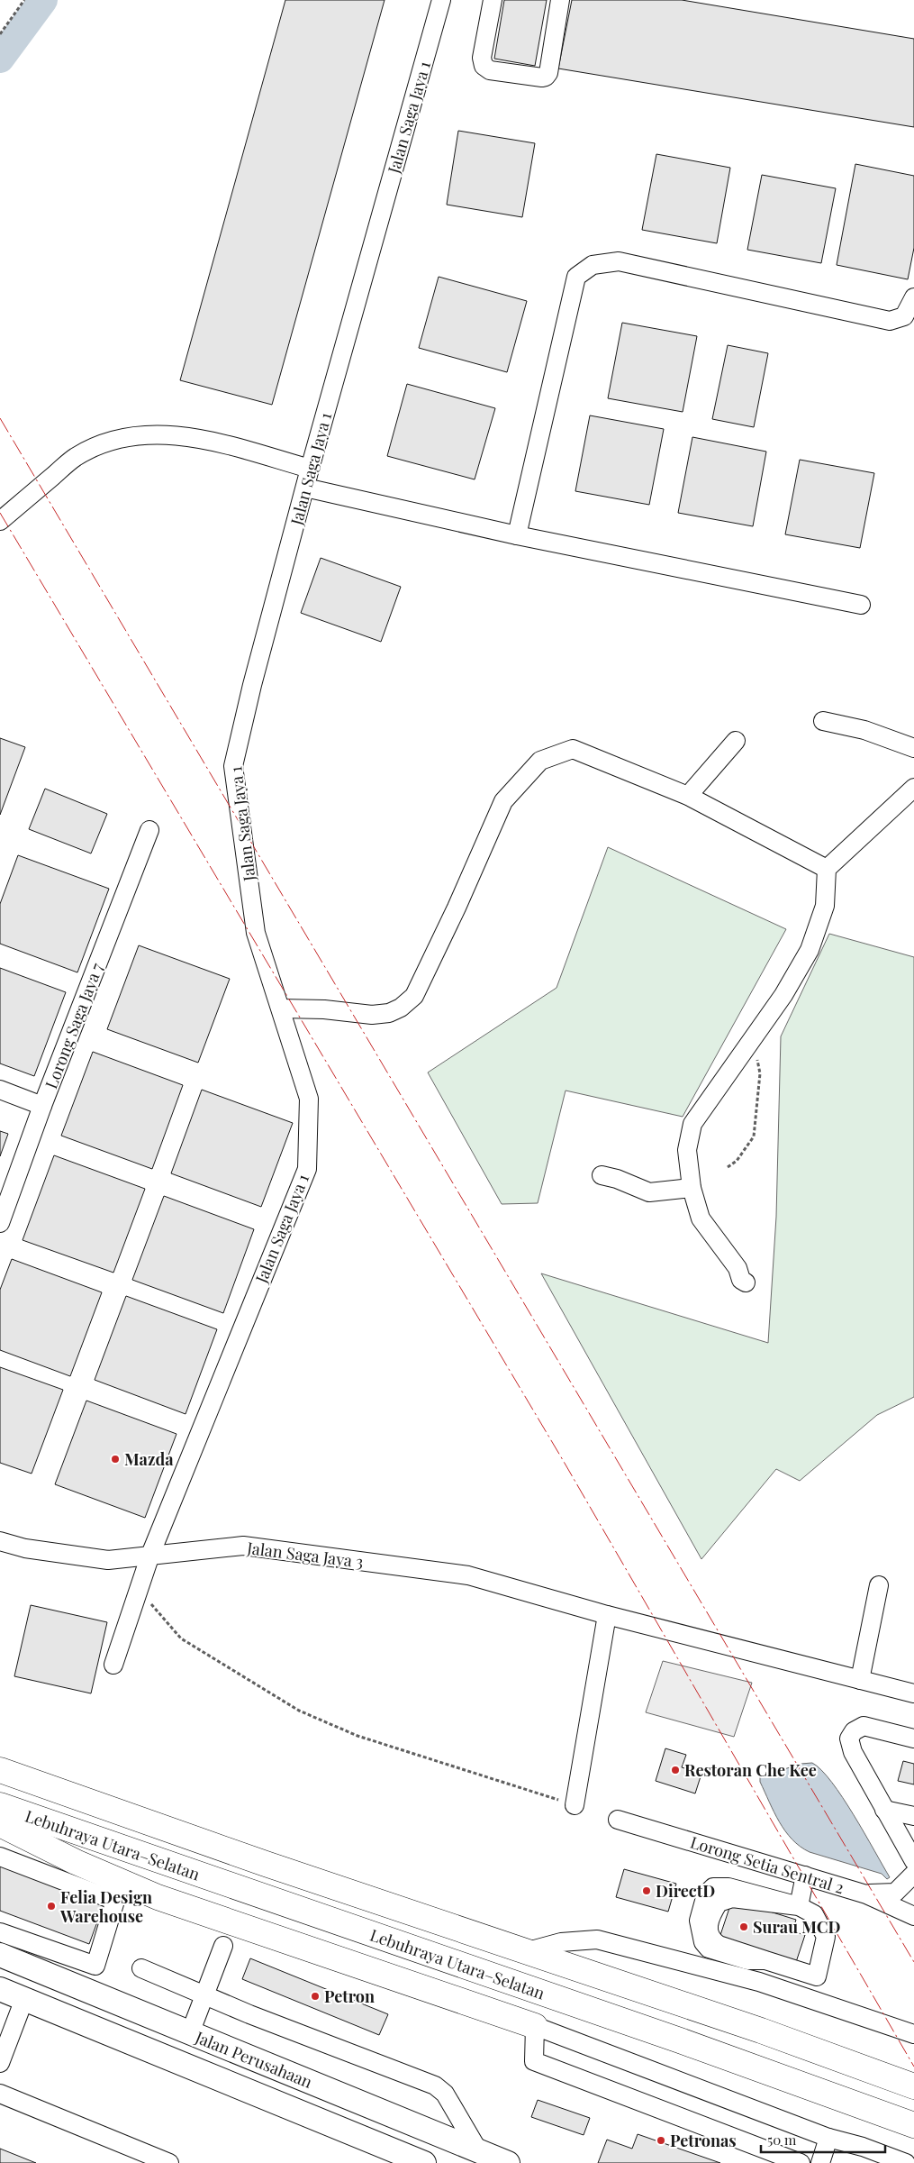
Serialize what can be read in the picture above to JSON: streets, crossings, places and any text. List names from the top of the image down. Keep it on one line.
{"streets":{"highway":["Lebuhraya Utara–Selatan"],"main road":["Jalan Perusahaan"],"street":["Jalan Saga Jaya 1","Lorong Saga Jaya 7","Jalan Saga Jaya 3","Lorong Setia Sentral 2"]},"crossings":[["Jalan Saga Jaya 1","Jalan Saga Jaya 3"]],"places":["Mazda","Restoran Che Kee","DirectD","Felia Design Warehouse","Surau MCD","Petron","Petronas"],"scale_bar":"50 m"}
